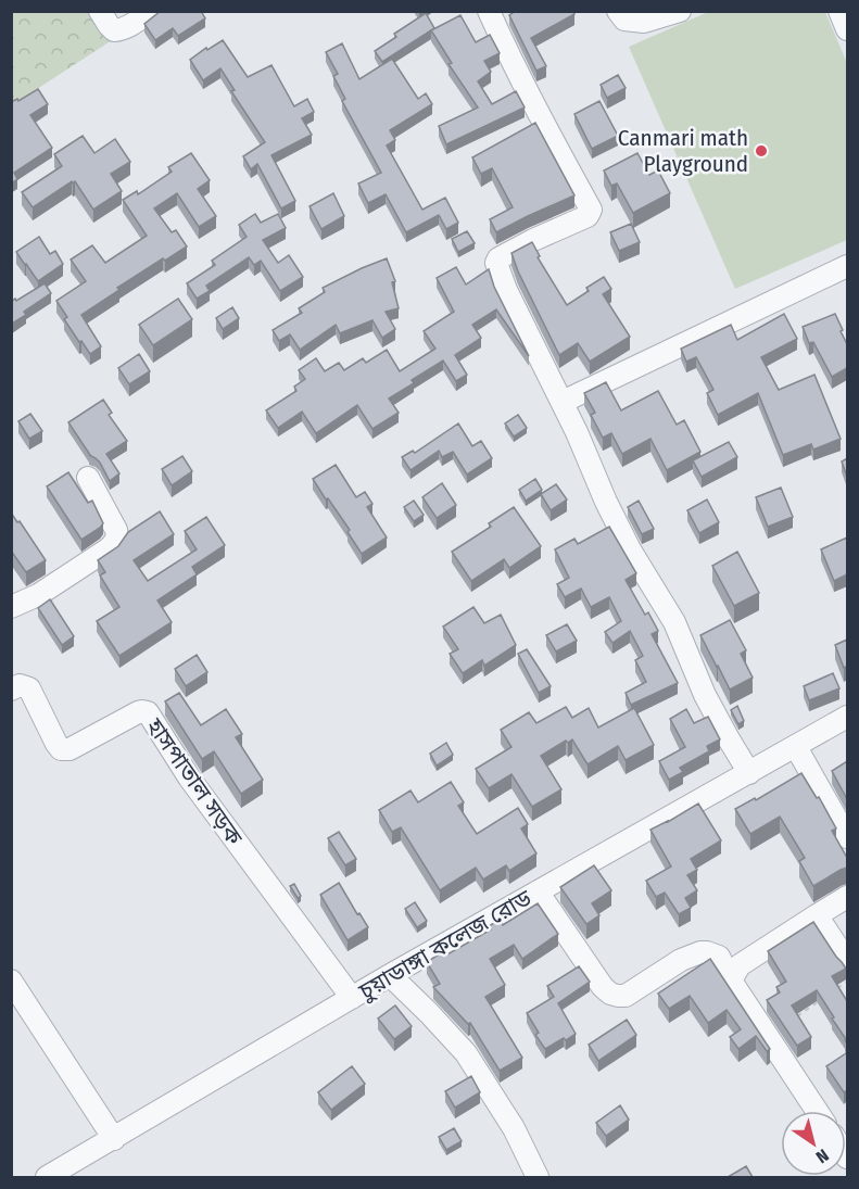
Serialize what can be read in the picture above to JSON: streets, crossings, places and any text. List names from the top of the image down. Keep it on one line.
{"streets":{"street":["হাসপাতাল সড়ক","চুয়াডাঙ্গা কলেজ রোড"]},"crossings":[["হাসপাতাল সড়ক","চুয়াডাঙ্গা কলেজ রোড"]],"places":["Canmari math Playground"],"north":"bottom right"}
